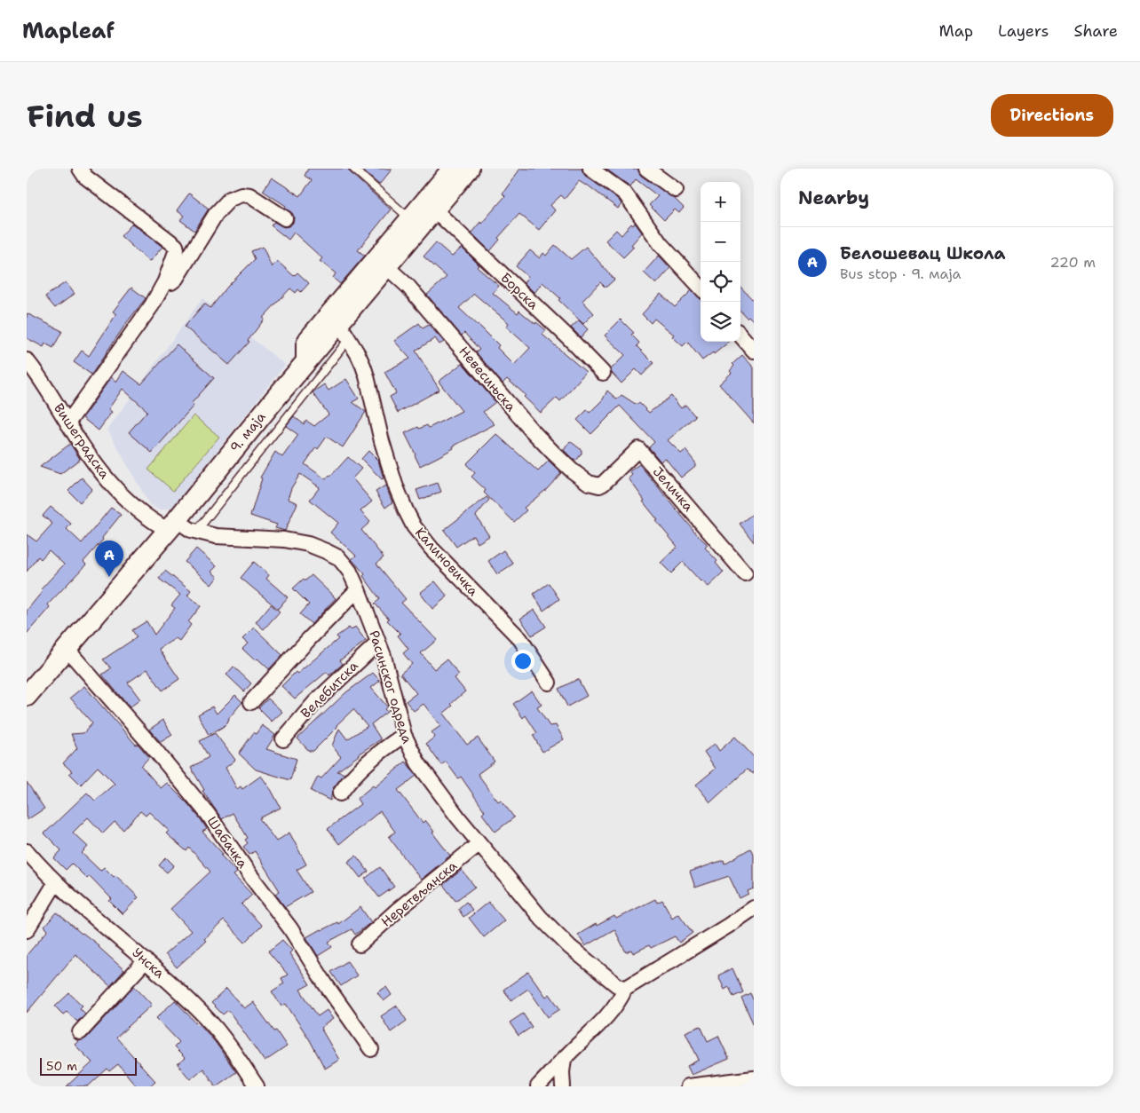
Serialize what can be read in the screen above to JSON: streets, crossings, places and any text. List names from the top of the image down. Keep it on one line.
{"streets":{"main road":["9. маја"],"street":["Борска","Невесињска","Вишеградска","Јеличка","Калиновичка","Расинског одреда","Велебитска","Шабачка","Неретвљанска","Унска"]},"crossings":[["Борска","9. маја"],["Невесињска","9. маја"],["Невесињска","Јеличка"],["9. маја","Вишеградска"],["9. маја","Калиновичка"],["9. маја","Расинског одреда"],["9. маја","Шабачка"],["Вишеградска","Расинског одреда"],["Расинског одреда","Велебитска"],["Расинског одреда","Неретвљанска"]],"scale_bar":"50 m","page":{"header":"Mapleaf","nav":["Map","Layers","Share"],"buttons":"Directions","title":"Find us","heading":"Nearby","map_buttons":["+","−"],"list":[{"mark":"A","name":"Белошевац Школа","note":"Bus stop · 9. маја","value":"220 m"}],"pins":"A","scale":"50 m"}}
